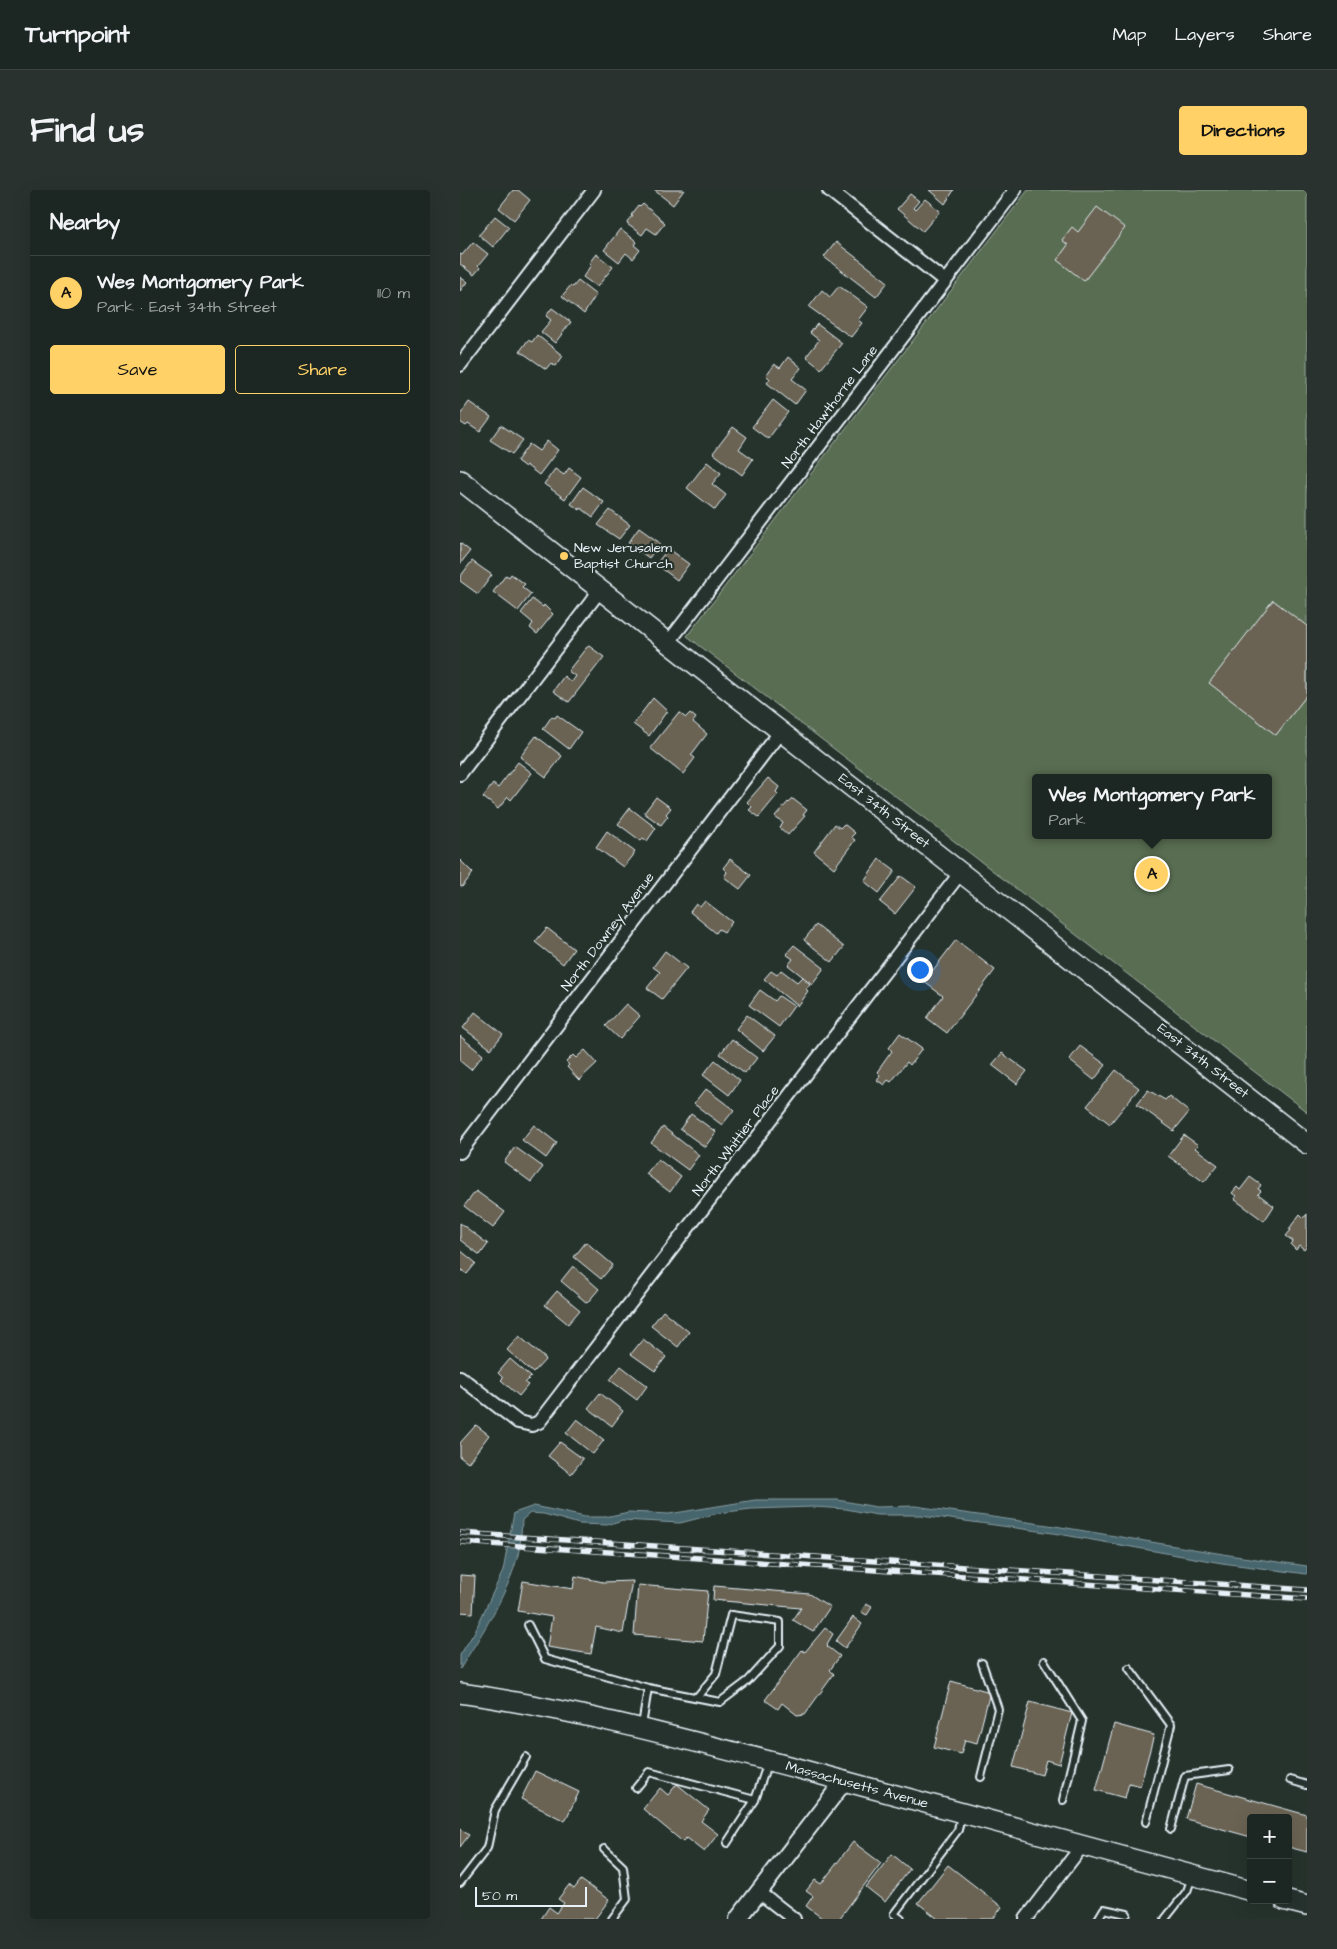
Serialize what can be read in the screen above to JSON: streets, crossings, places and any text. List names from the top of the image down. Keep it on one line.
{"streets":{"main road":["East 34th Street","Massachusetts Avenue"],"street":["North Hawthorne Lane","North Downey Avenue","North Whittier Place"]},"crossings":[["North Hawthorne Lane","East 34th Street"],["East 34th Street","North Downey Avenue"],["East 34th Street","North Whittier Place"]],"places":["New Jerusalem Baptist Church"],"scale_bar":"50 m","page":{"header":"Turnpoint","nav":["Map","Layers","Share"],"title":"Find us","buttons":["Directions",["Save","Share"]],"heading":"Nearby","list":[{"mark":"A","name":"Wes Montgomery Park","note":"Park · East 34th Street","value":"110 m"}],"popup":["Wes Montgomery Park","Park"],"pins":"A","map_buttons":["+","−"],"scale":"50 m"}}
